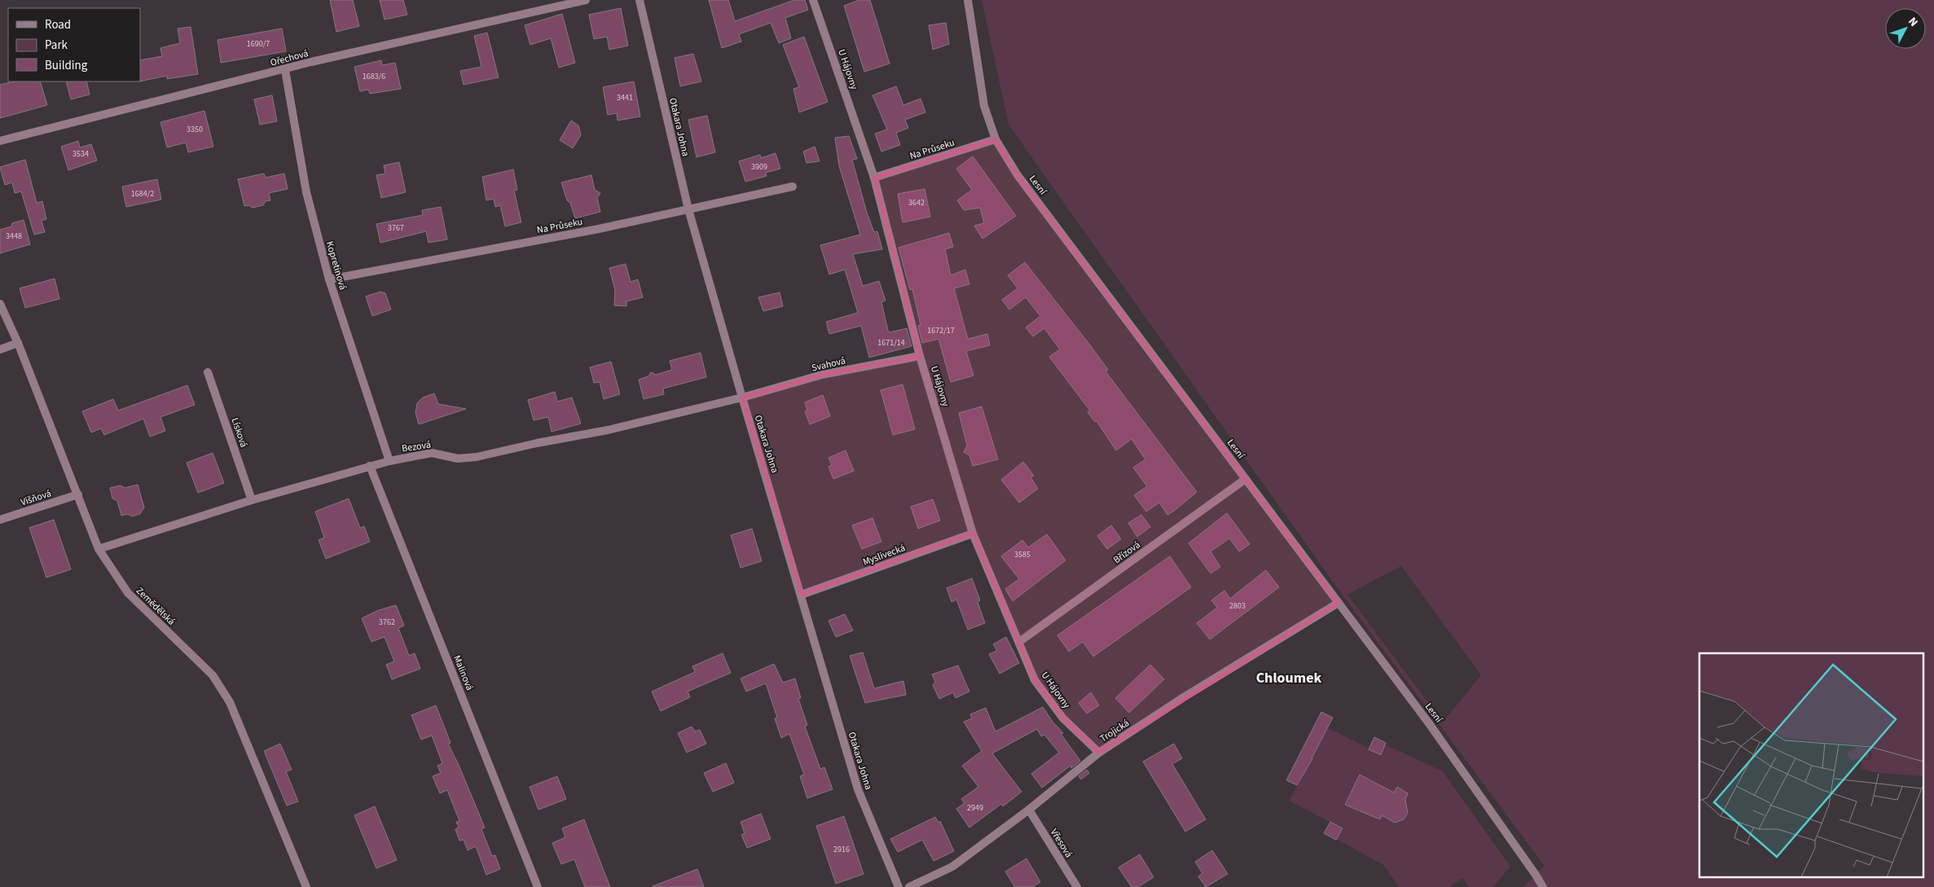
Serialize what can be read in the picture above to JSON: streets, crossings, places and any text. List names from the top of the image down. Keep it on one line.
{"streets":{"street":["Ořechová","U Hájovny","Otakara Johna","Na Průseku","Lesní","Kopretinová","Svahová","Lísková","Bezová","Višňová","Břízová","Myslivecká","Zemědělská","Malinová","Trojická","Vřesová"]},"crossings":[["Ořechová","Kopretinová"],["U Hájovny","Na Průseku"],["U Hájovny","Svahová"],["U Hájovny","Břízová"],["U Hájovny","Myslivecká"],["U Hájovny","Trojická"],["Otakara Johna","Na Průseku"],["Otakara Johna","Svahová"],["Otakara Johna","Bezová"],["Otakara Johna","Myslivecká"],["Na Průseku","Lesní"],["Na Průseku","Kopretinová"],["Lesní","Břízová"],["Lesní","Trojická"],["Kopretinová","Bezová"],["Svahová","Bezová"],["Lísková","Bezová"],["Bezová","Zemědělská"],["Bezová","Malinová"],["Višňová","Zemědělská"],["Trojická","Vřesová"]],"districts":["Chloumek"],"house_numbers":["1690/7","1683/6","3441","3350","3534","3909","1684/2","3642","3767","3448","1672/17","1671/14","3585","2803","3762","2949","2916"],"legend":["Road","Park","Building"],"north":"top right"}
